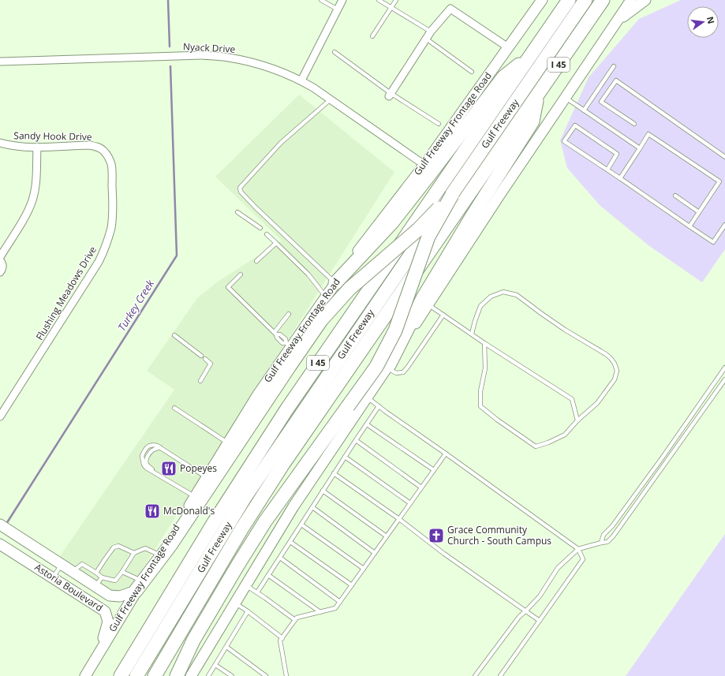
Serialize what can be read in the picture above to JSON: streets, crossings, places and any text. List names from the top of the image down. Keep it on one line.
{"streets":{"highway":["I 45","Gulf Freeway"],"main road":["Gulf Freeway Frontage Road","Astoria Boulevard"],"street":["Nyack Drive","Sandy Hook Drive","Flushing Meadows Drive"]},"crossings":[["Nyack Drive","Gulf Freeway Frontage Road"],["Gulf Freeway Frontage Road","Astoria Boulevard"],["Sandy Hook Drive","Flushing Meadows Drive"]],"water":["Turkey Creek"],"places":{"restaurant":["Popeyes","McDonald's"],"church":["Grace Community Church - South Campus"]},"north":"right"}
